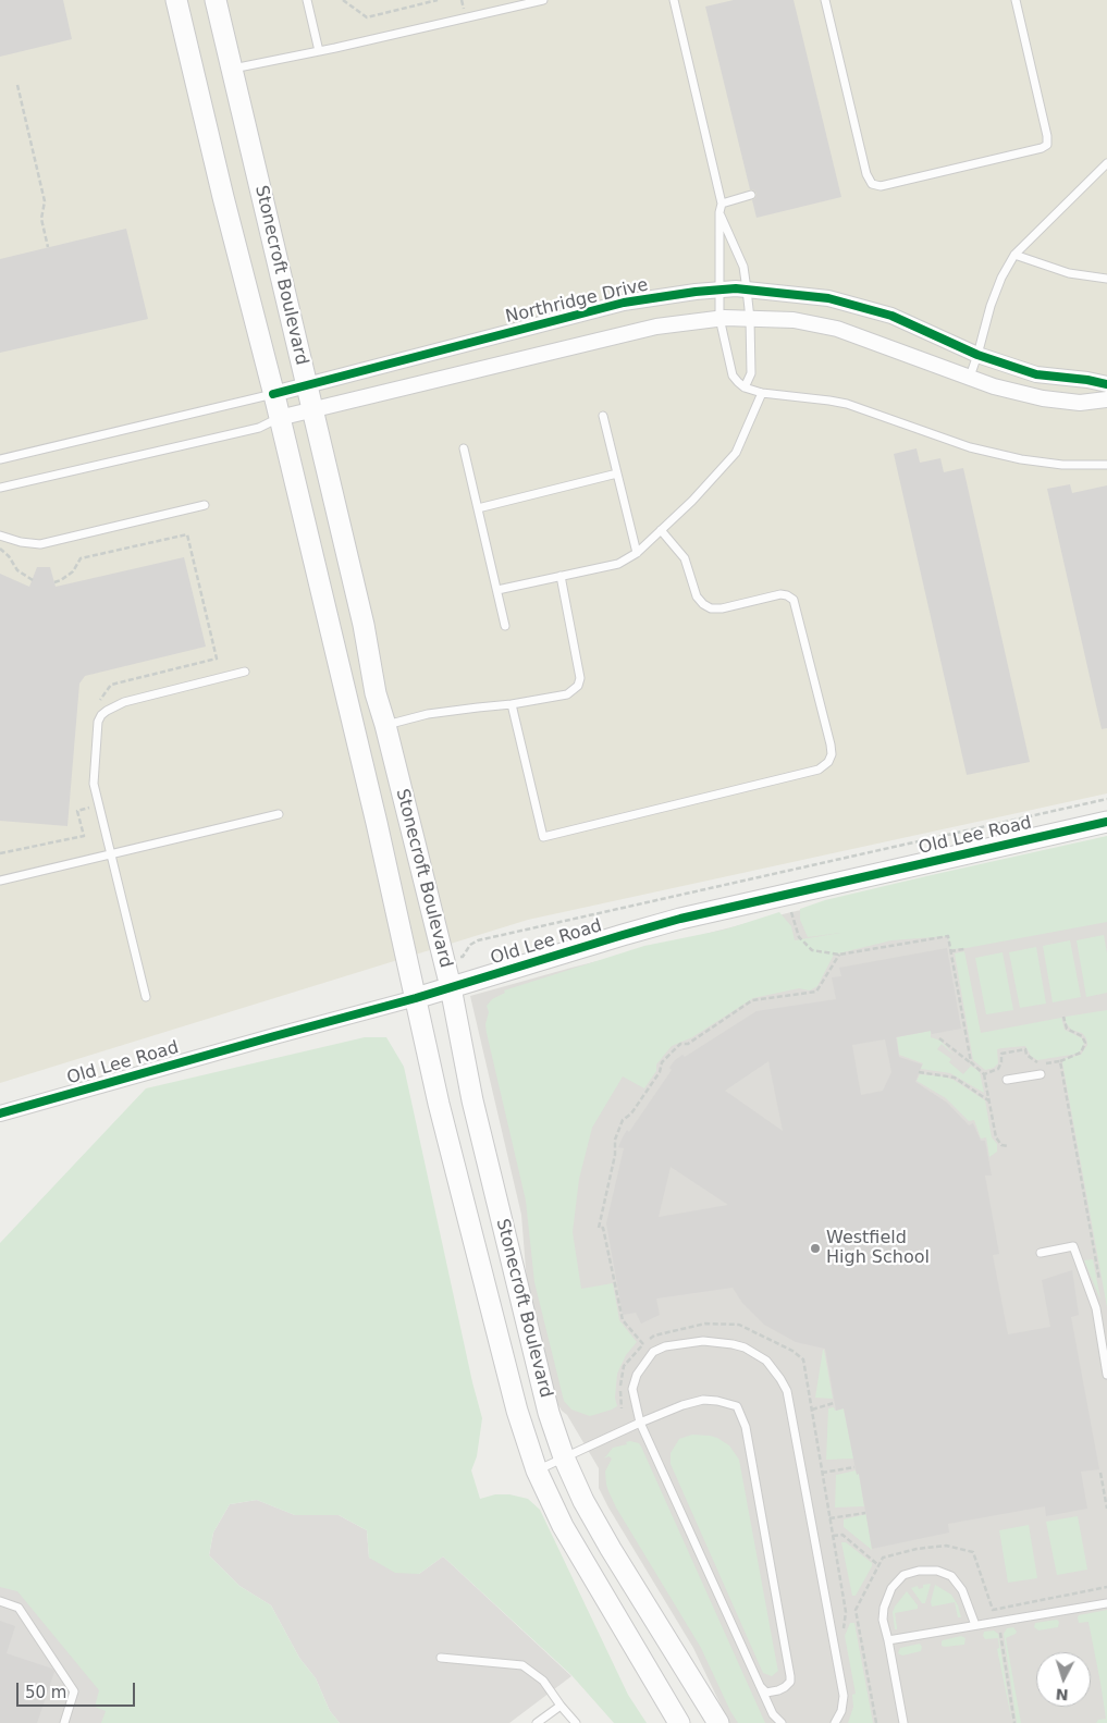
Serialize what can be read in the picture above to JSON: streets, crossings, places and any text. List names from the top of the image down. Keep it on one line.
{"streets":{"main road":["Stonecroft Boulevard","Old Lee Road"],"street":["Northridge Drive"]},"crossings":[["Stonecroft Boulevard","Northridge Drive"],["Stonecroft Boulevard","Old Lee Road"]],"places":["Westfield High School"],"scale_bar":"50 m","north":"bottom"}
